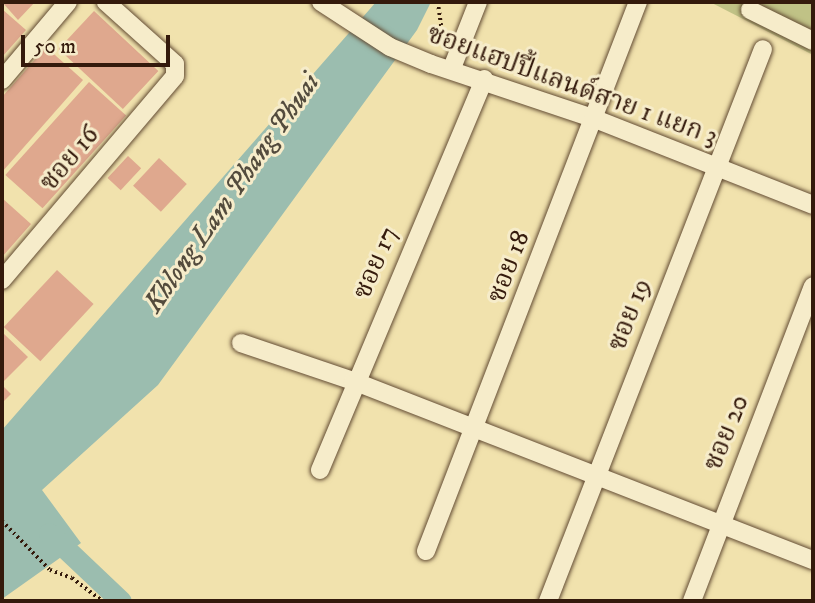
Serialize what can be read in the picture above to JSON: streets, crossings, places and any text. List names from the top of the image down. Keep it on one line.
{"streets":{"street":["ซอยแฮปปี้แลนด์สาย 1 แยก 3","ซอย 16","ซอย 17","ซอย 18","ซอย 19","ซอย 20"]},"crossings":[["ซอยแฮปปี้แลนด์สาย 1 แยก 3","ซอย 17"],["ซอยแฮปปี้แลนด์สาย 1 แยก 3","ซอย 18"],["ซอยแฮปปี้แลนด์สาย 1 แยก 3","ซอย 19"]],"water":["Khlong Lam Phang Phuai"],"scale_bar":"50 m"}
